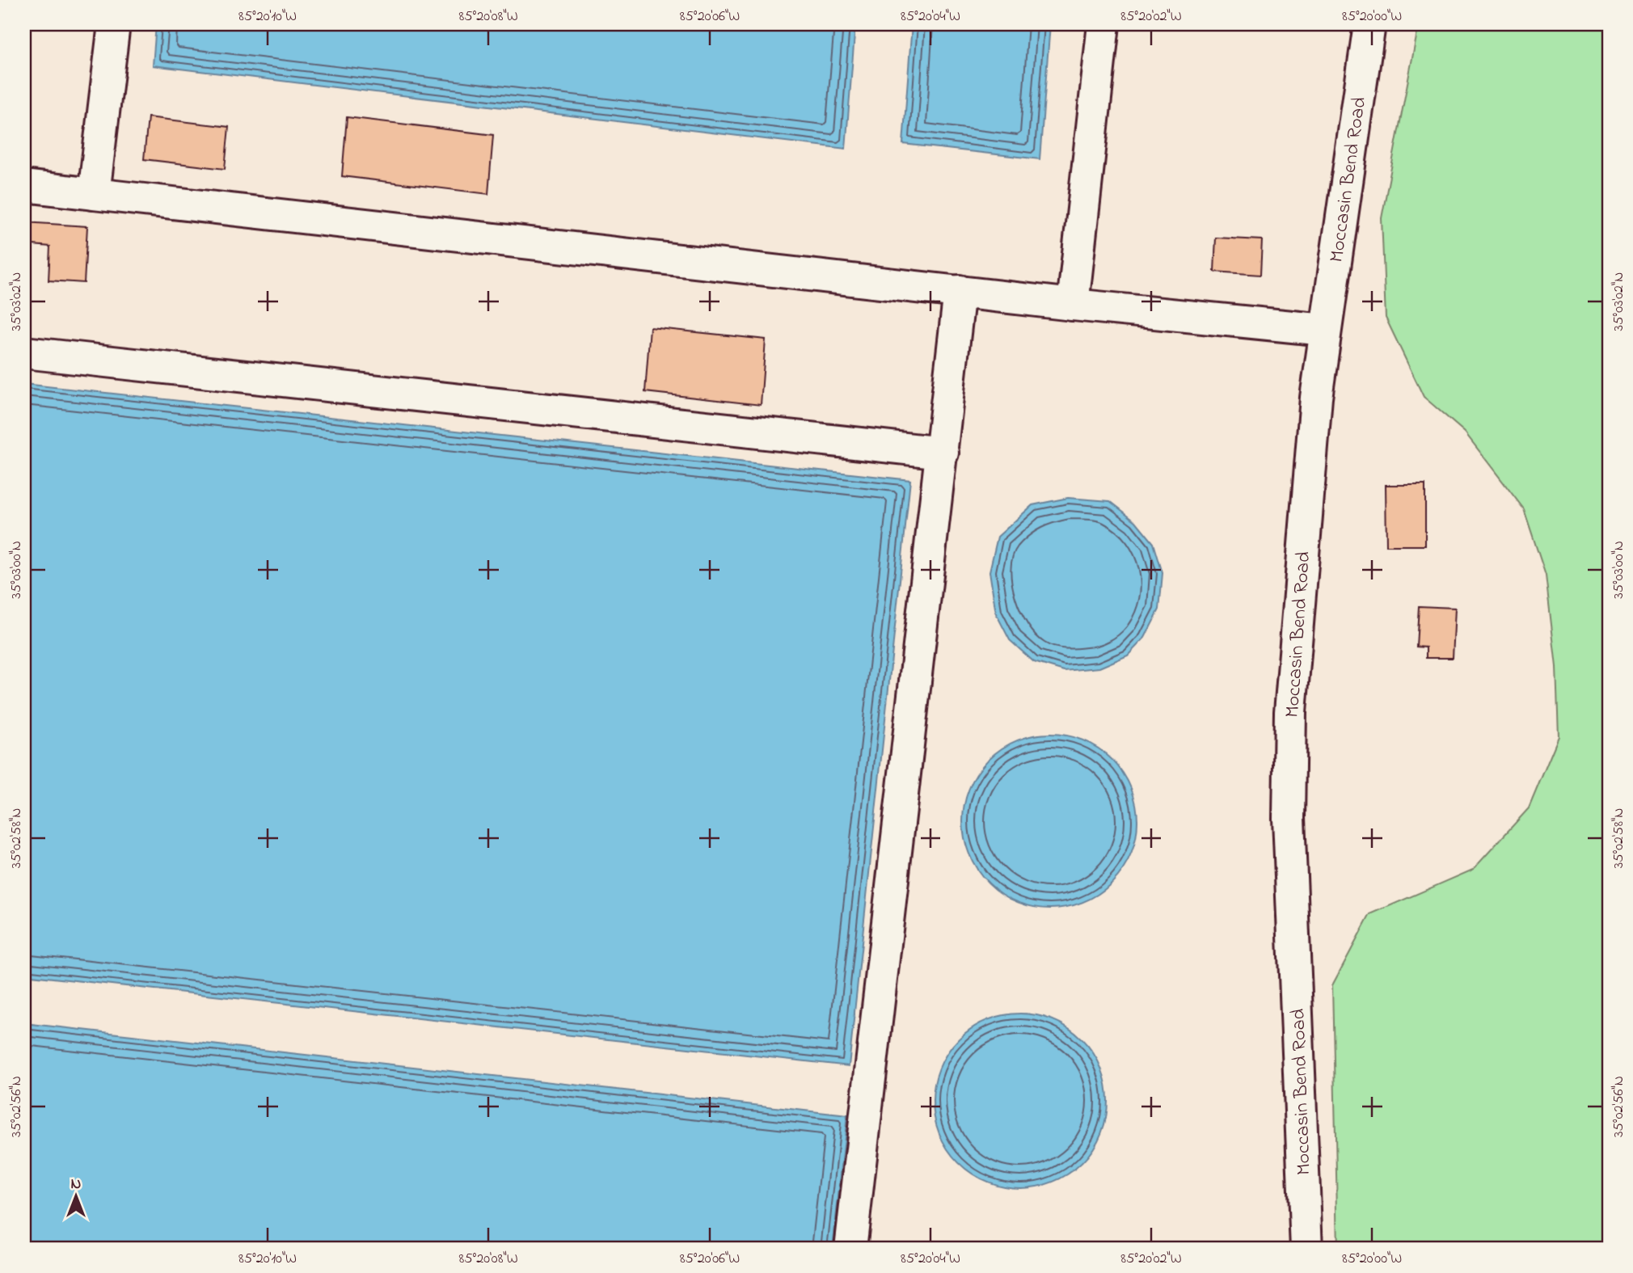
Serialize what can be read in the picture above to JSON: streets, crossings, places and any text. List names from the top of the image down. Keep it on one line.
{"streets":{"street":["Moccasin Bend Road"]},"north":"top","coordinates":["85°20'10\"W","85°20'08\"W","85°20'06\"W","85°20'04\"W","85°20'02\"W","85°20'00\"W","35°03'02\"N","35°03'00\"N","35°02'58\"N","35°02'56\"N"]}
